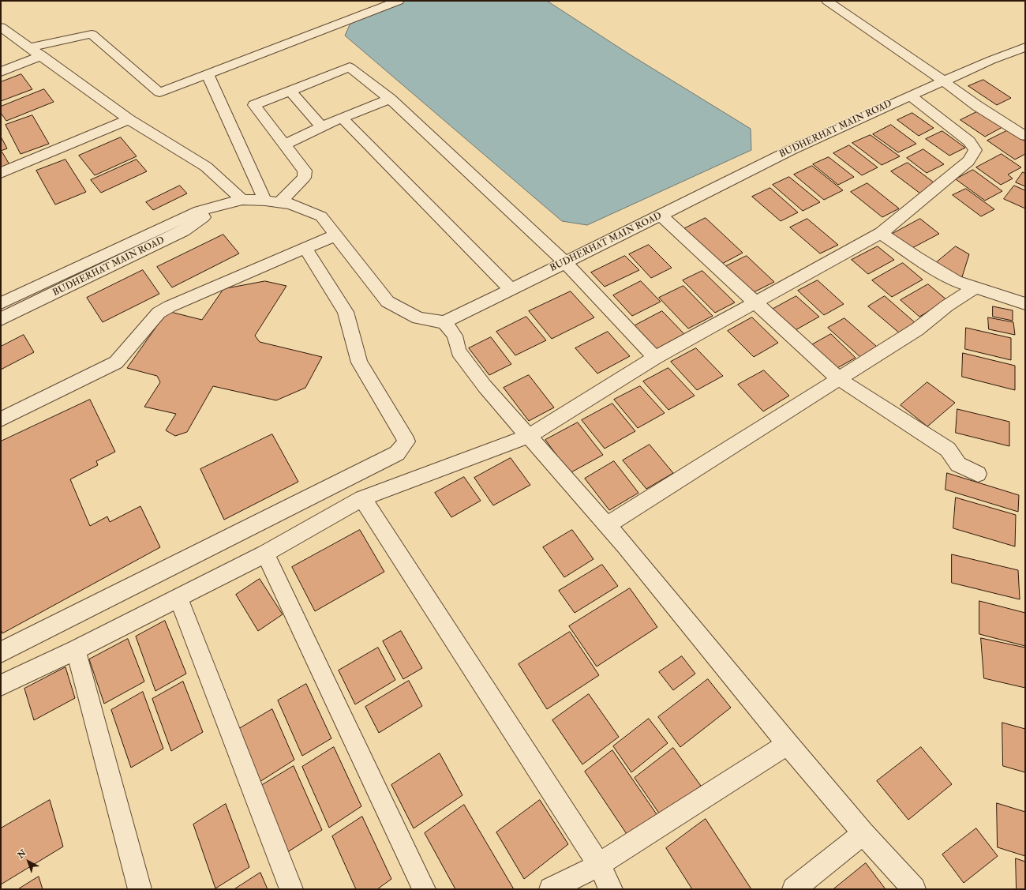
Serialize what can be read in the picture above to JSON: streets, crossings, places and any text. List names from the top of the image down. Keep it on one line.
{"streets":{"street":["BUDHERHAT MAIN ROAD"]},"north":"top left"}
